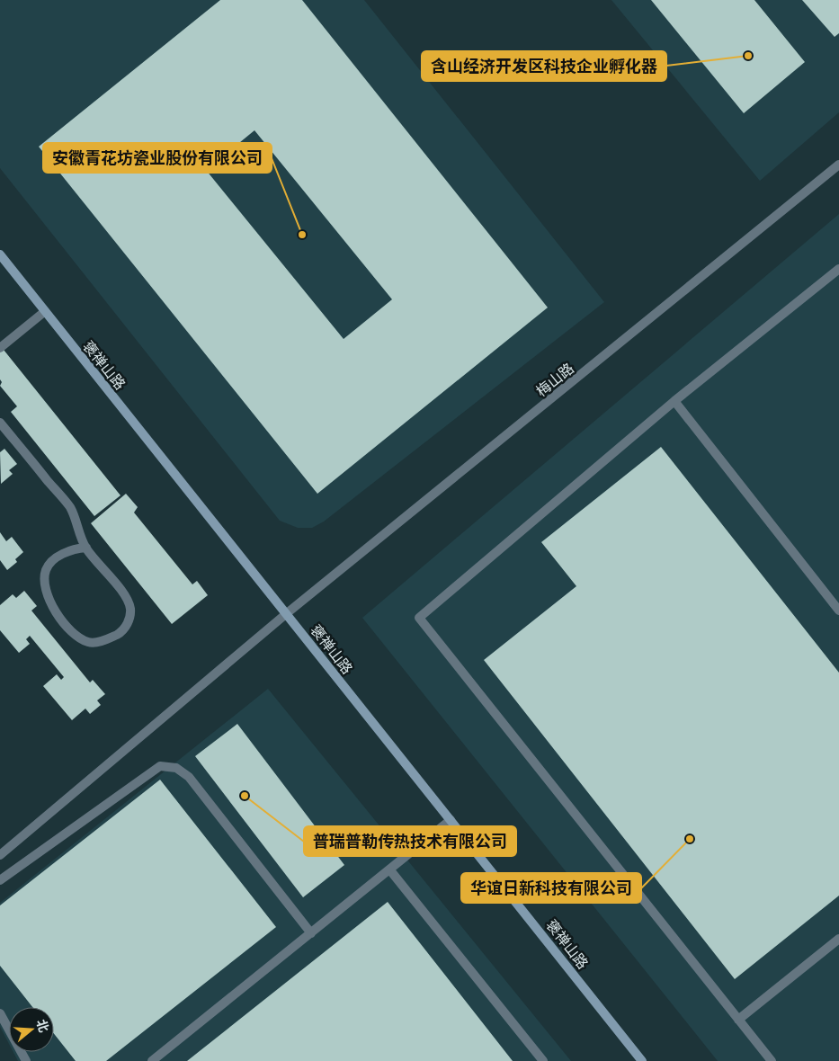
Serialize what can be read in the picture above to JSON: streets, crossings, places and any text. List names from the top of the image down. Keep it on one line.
{"streets":{"main road":["褒禅山路"],"street":["梅山路"]},"crossings":[["褒禅山路","梅山路"]],"places":["含山经济开发区科技企业孵化器","安徽青花坊瓷业股份有限公司","普瑞普勒传热技术有限公司","华谊日新科技有限公司"],"north":"right"}
